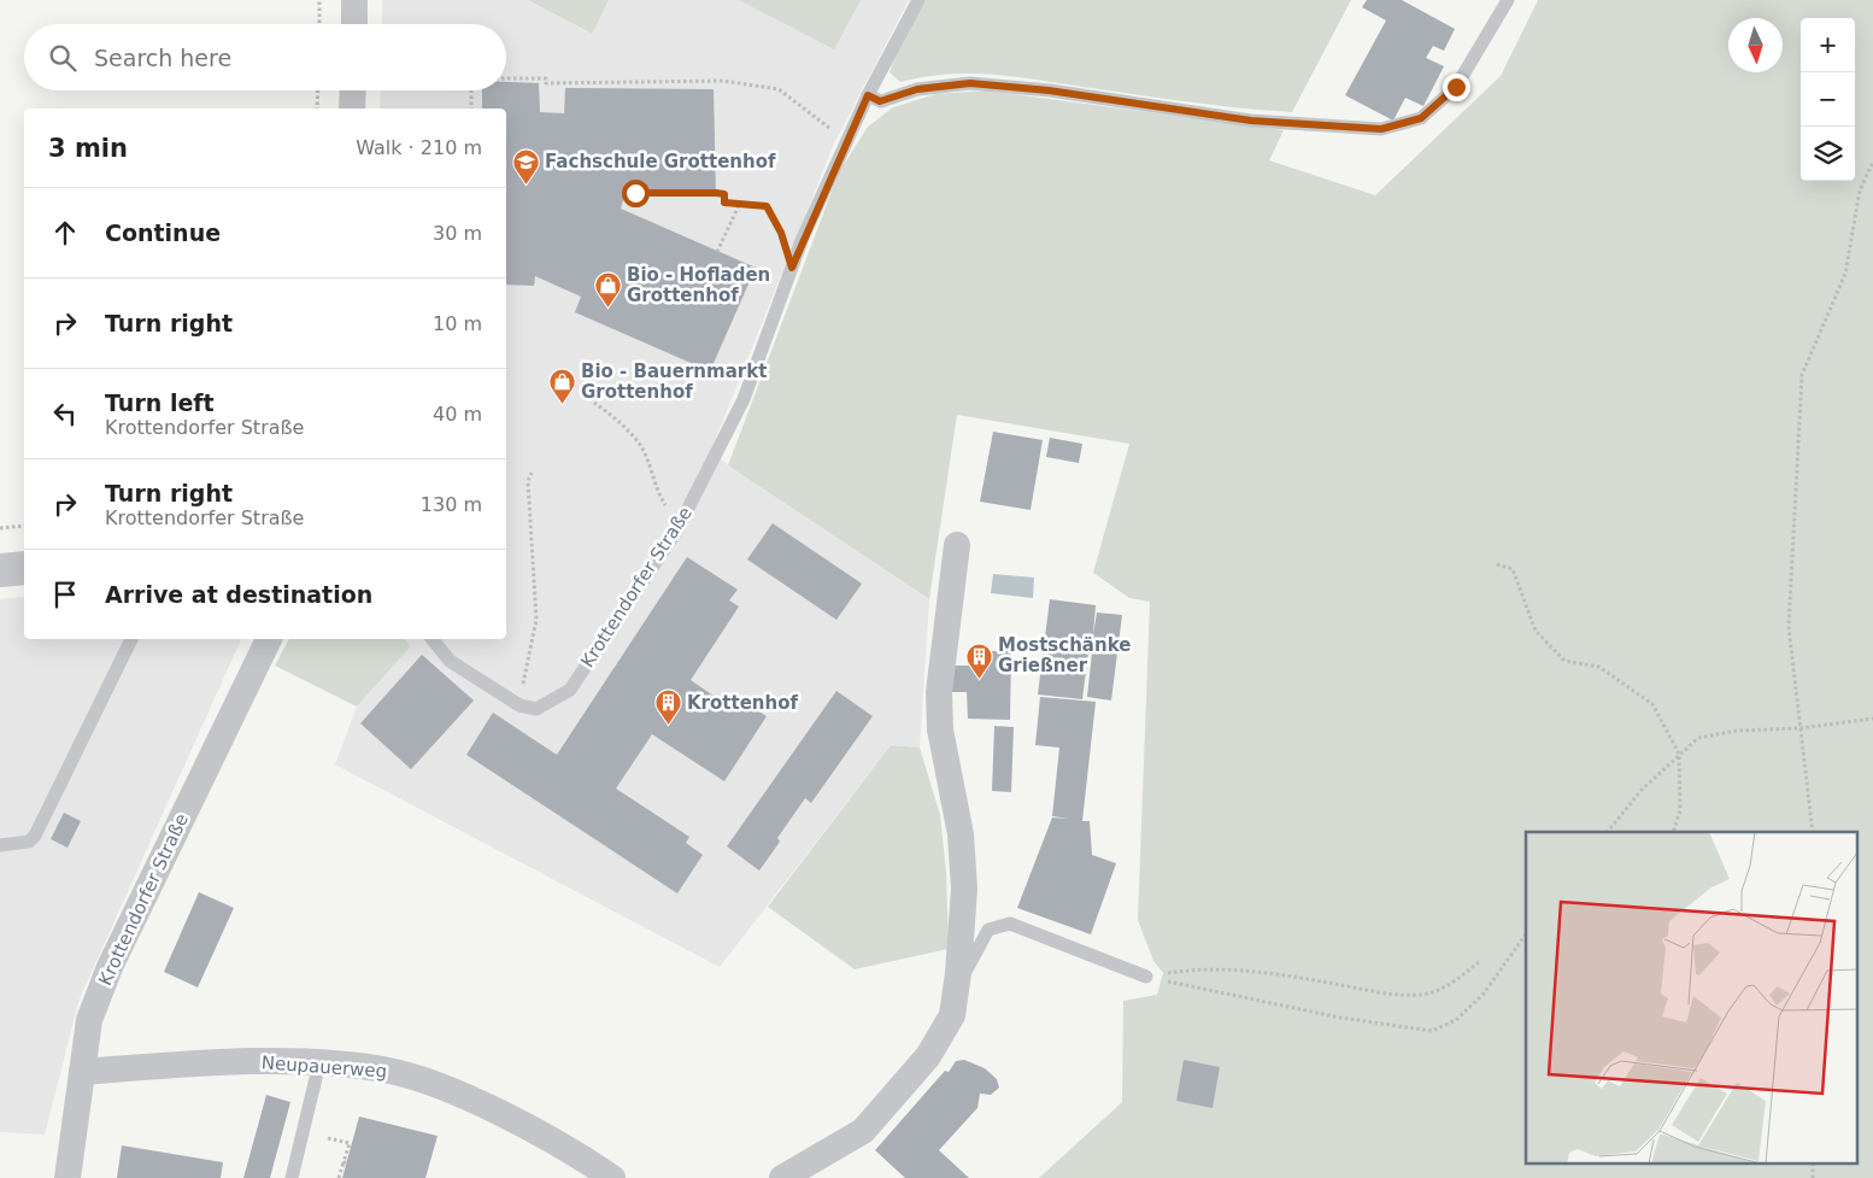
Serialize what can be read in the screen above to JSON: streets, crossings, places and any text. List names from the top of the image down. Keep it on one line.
{"streets":{"street":["Krottendorfer Straße","Neupauerweg"]},"crossings":[["Krottendorfer Straße","Neupauerweg"]],"places":{"school or university":["Fachschule Grottenhof"],"shop":["Bio - Hofladen Grottenhof","Bio - Bauernmarkt Grottenhof"],"building":["Mostschänke Grießner","Krottenhof"]},"north":"bottom","page":{"map_buttons":["+","−"],"search":"Search here","heading":["3 min","Walk · 210 m"],"list":[["Continue","30 m"],["Turn right","10 m"],["Turn left","Krottendorfer Straße","40 m"],["Turn right","Krottendorfer Straße","130 m"],"Arrive at destination"]}}
